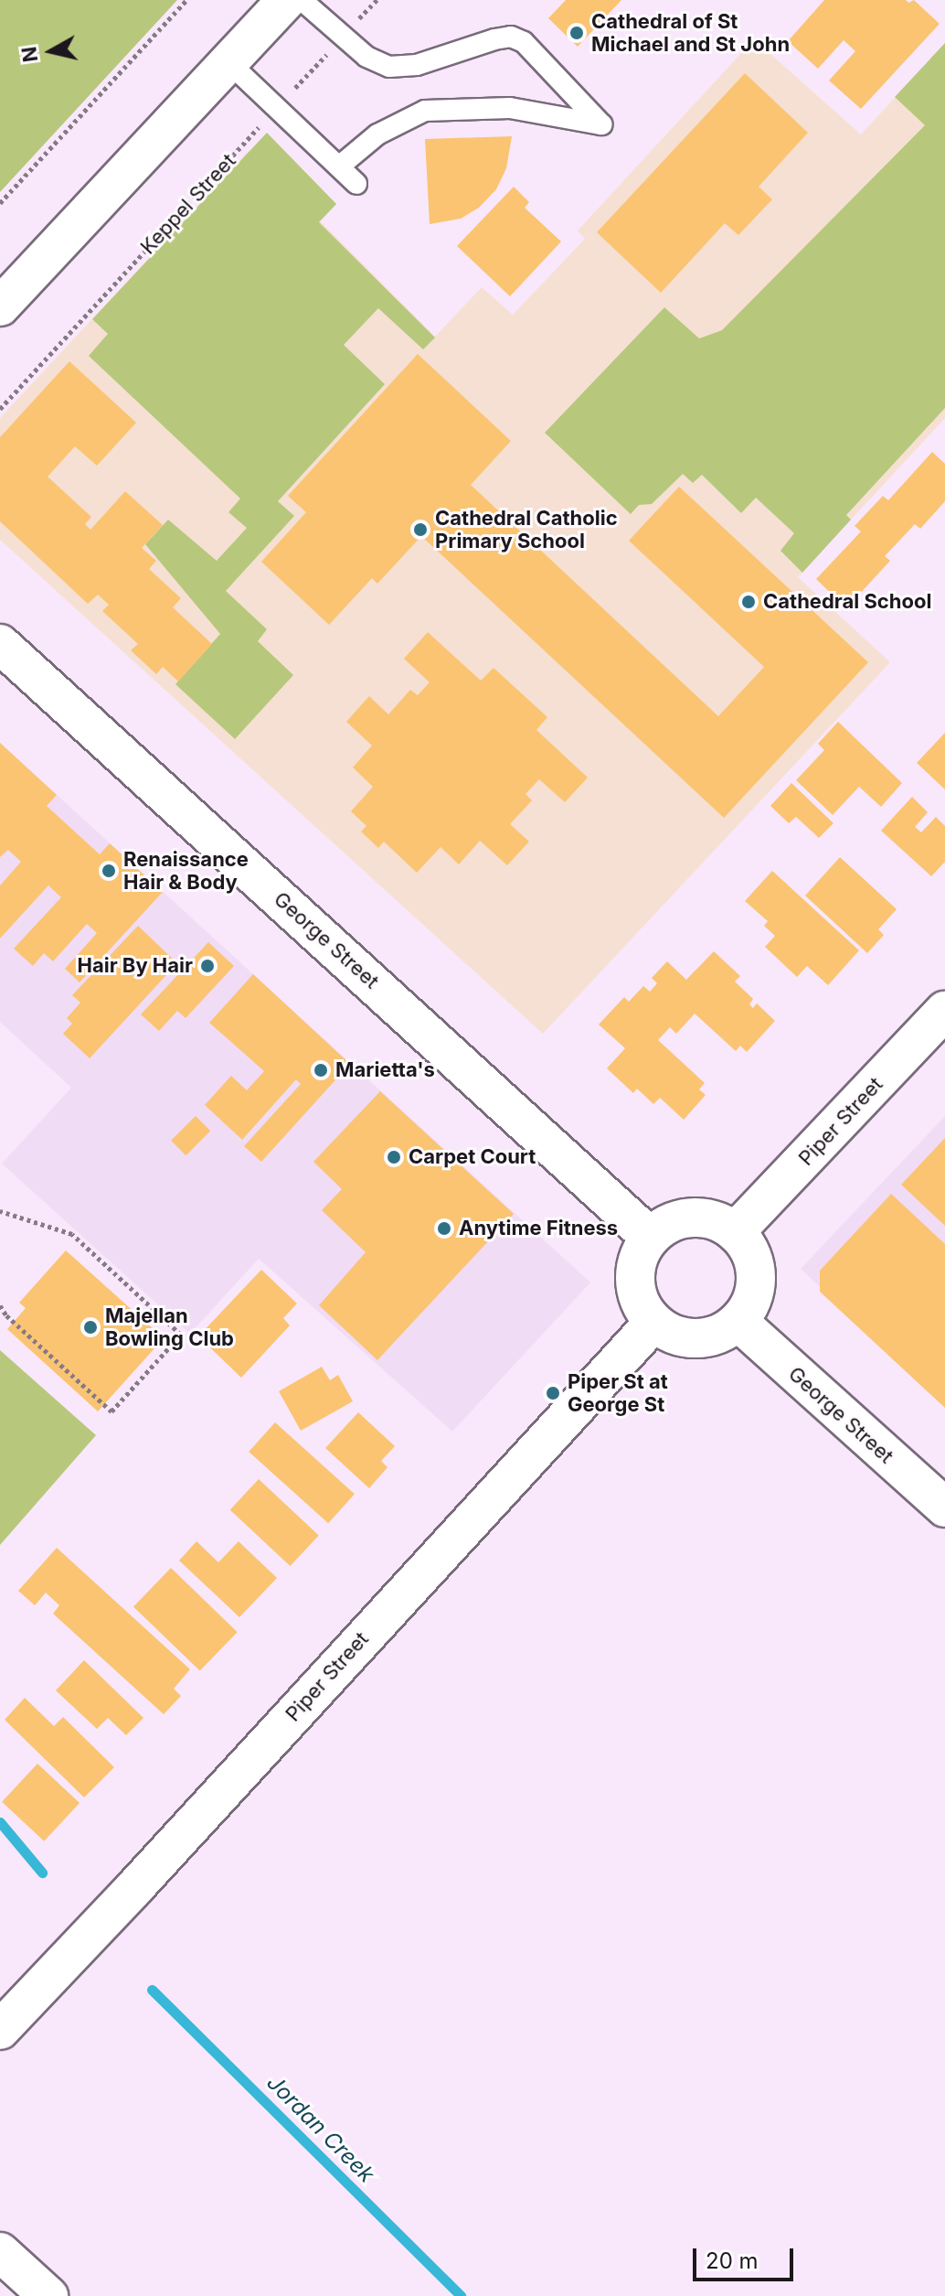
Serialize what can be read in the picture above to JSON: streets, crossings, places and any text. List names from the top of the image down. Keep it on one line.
{"streets":{"street":["George Street","Piper Street"],"path":["Keppel Street"]},"crossings":[["George Street","Piper Street"]],"water":["Jordan Creek"],"places":["Cathedral of St Michael and St John","Cathedral Catholic Primary School","Cathedral School","Renaissance Hair & Body","Hair By Hair","Marietta's","Carpet Court","Anytime Fitness","Majellan Bowling Club","Piper St at George St"],"scale_bar":"20 m","north":"left"}
